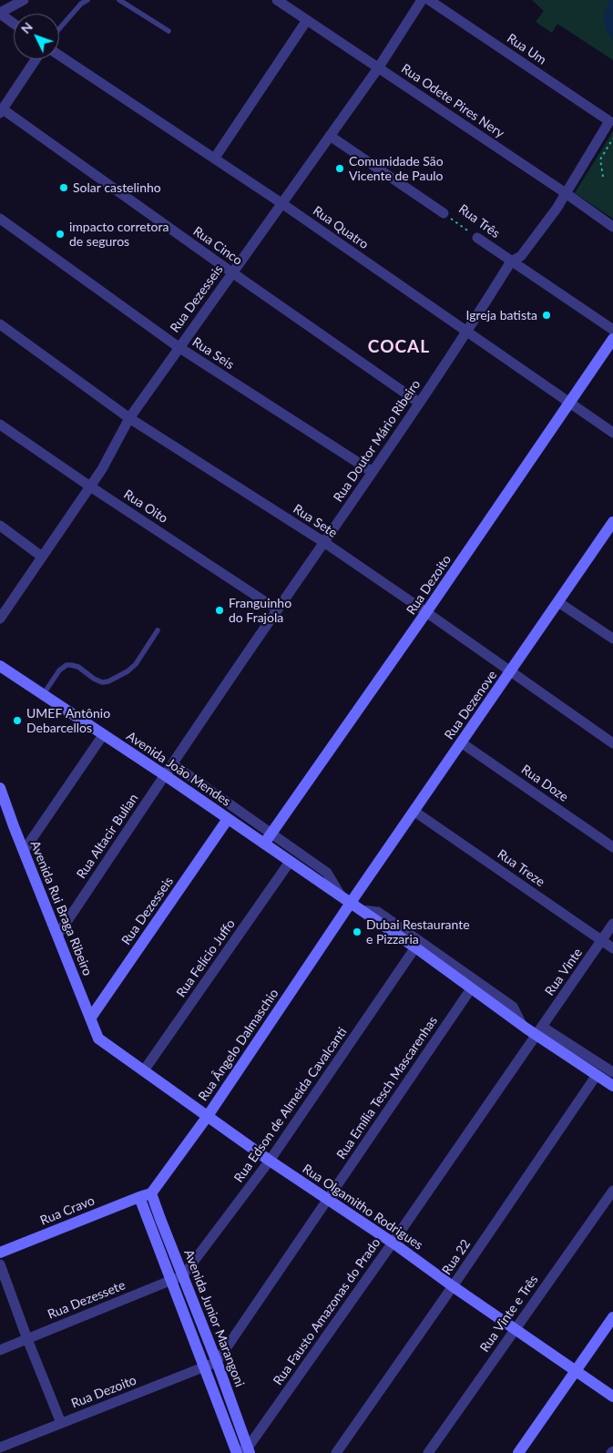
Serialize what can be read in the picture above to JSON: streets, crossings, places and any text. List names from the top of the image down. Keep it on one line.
{"streets":{"street":["Rua Um","Rua Odete Pires Nery","Rua Três","Rua Quatro","Rua Cinco","Rua Dezesseis","Rua Seis","Rua Doutor Mário Ribeiro","Rua Oito","Rua Sete","Rua Dezoito","Rua Dezenove","Avenida João Mendes","Rua Doze","Rua Altacir Bulian","Rua Treze","Avenida Rui Braga Ribeiro","Rua Felício Juffo","Rua Vinte","Rua Ângelo Dalmaschio","Rua Emília Tesch Mascarenhas","Rua Edson de Almeida Cavalcanti","Rua Olgamitho Rodrigues","Rua Cravo","Rua 22","Rua Dezessete","Rua Fausto Amazonas do Prado","Rua Vinte e Três","Avenida Junior Marangoni"]},"crossings":[["Rua Um","Rua Doutor Mário Ribeiro"],["Rua Odete Pires Nery","Rua Dezesseis"],["Rua Odete Pires Nery","Rua Doutor Mário Ribeiro"],["Rua Três","Rua Dezesseis"],["Rua Três","Rua Doutor Mário Ribeiro"],["Rua Quatro","Rua Dezesseis"],["Rua Quatro","Rua Doutor Mário Ribeiro"],["Rua Quatro","Rua Dezoito"],["Rua Cinco","Rua Dezesseis"],["Rua Cinco","Rua Doutor Mário Ribeiro"],["Rua Dezesseis","Rua Seis"],["Rua Dezesseis","Rua Oito"],["Rua Dezesseis","Rua Sete"],["Rua Dezesseis","Avenida João Mendes"],["Rua Dezesseis","Avenida Rui Braga Ribeiro"],["Rua Seis","Rua Doutor Mário Ribeiro"],["Rua Doutor Mário Ribeiro","Rua Oito"],["Rua Doutor Mário Ribeiro","Rua Sete"],["Rua Doutor Mário Ribeiro","Avenida João Mendes"],["Rua Doutor Mário Ribeiro","Rua Altacir Bulian"],["Rua Sete","Rua Dezoito"],["Rua Sete","Rua Dezenove"],["Rua Dezoito","Avenida João Mendes"],["Rua Dezoito","Rua Emília Tesch Mascarenhas"],["Rua Dezoito","Avenida Junior Marangoni"],["Rua Dezenove","Avenida João Mendes"],["Rua Dezenove","Rua Doze"],["Rua Dezenove","Rua Treze"],["Rua Dezenove","Rua Ângelo Dalmaschio"],["Avenida João Mendes","Rua Altacir Bulian"],["Avenida João Mendes","Rua Felício Juffo"],["Avenida João Mendes","Rua Vinte"],["Avenida João Mendes","Rua Ângelo Dalmaschio"],["Avenida João Mendes","Rua Emília Tesch Mascarenhas"],["Avenida João Mendes","Rua Edson de Almeida Cavalcanti"],["Avenida João Mendes","Rua 22"],["Avenida João Mendes","Rua Fausto Amazonas do Prado"],["Rua Altacir Bulian","Avenida Rui Braga Ribeiro"],["Rua Treze","Rua Vinte"],["Avenida Rui Braga Ribeiro","Rua Olgamitho Rodrigues"],["Rua Felício Juffo","Rua Olgamitho Rodrigues"],["Rua Vinte","Rua Fausto Amazonas do Prado"],["Rua Ângelo Dalmaschio","Rua Olgamitho Rodrigues"],["Rua Ângelo Dalmaschio","Rua Cravo"],["Rua Ângelo Dalmaschio","Avenida Junior Marangoni"],["Rua Emília Tesch Mascarenhas","Rua Olgamitho Rodrigues"],["Rua Emília Tesch Mascarenhas","Avenida Junior Marangoni"],["Rua Edson de Almeida Cavalcanti","Rua Olgamitho Rodrigues"],["Rua Edson de Almeida Cavalcanti","Rua Dezessete"],["Rua Edson de Almeida Cavalcanti","Avenida Junior Marangoni"],["Rua Olgamitho Rodrigues","Rua 22"],["Rua Olgamitho Rodrigues","Rua Fausto Amazonas do Prado"],["Rua Olgamitho Rodrigues","Rua Vinte e Três"],["Rua Cravo","Avenida Junior Marangoni"],["Rua Dezessete","Avenida Junior Marangoni"],["Rua Fausto Amazonas do Prado","Avenida Junior Marangoni"]],"districts":["COCAL"],"places":["Comunidade São Vicente de Paulo","Solar castelinho","impacto corretora de seguros","Igreja batista","Franguinho do Frajola","UMEF Antônio Debarcellos","Dubai Restaurante e Pizzaria"],"north":"top left"}
